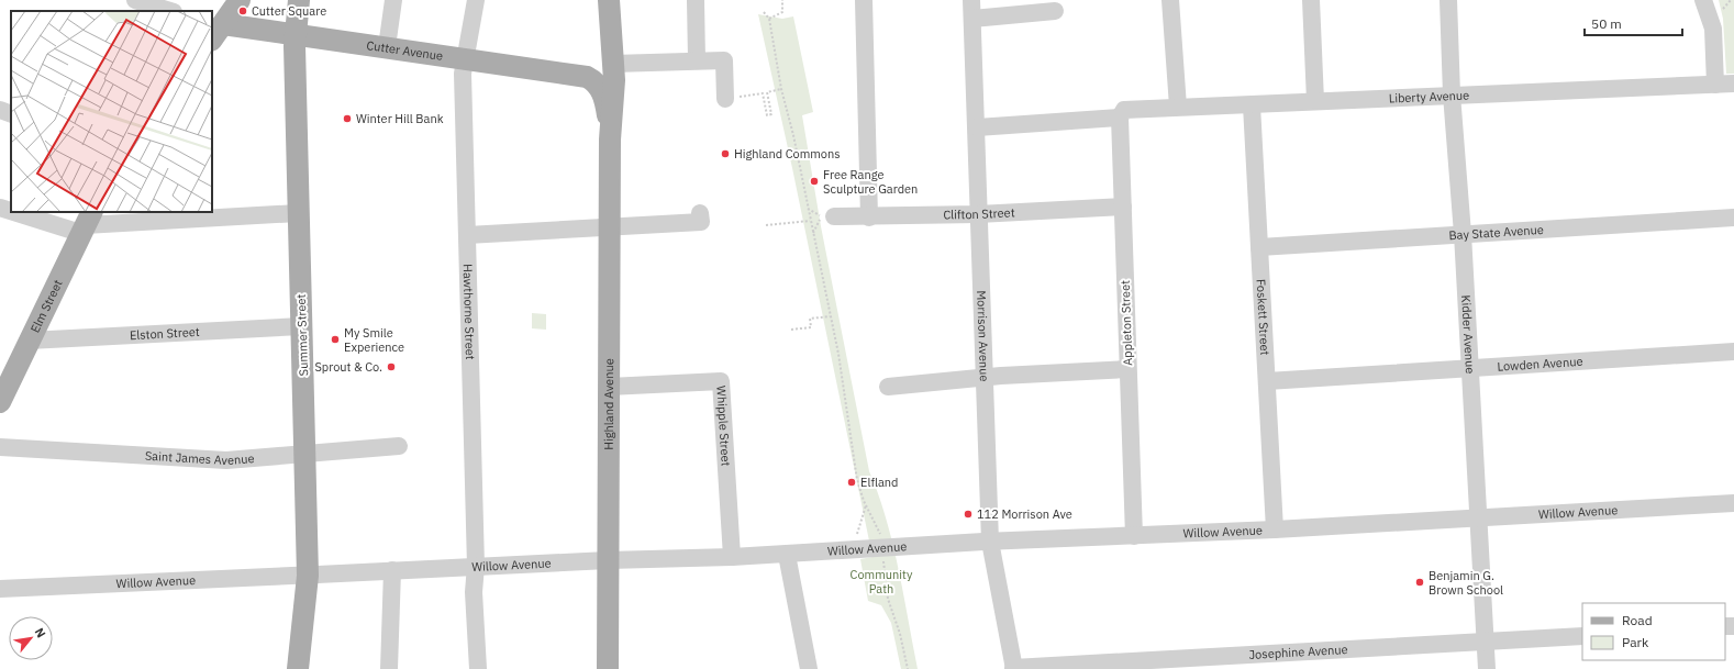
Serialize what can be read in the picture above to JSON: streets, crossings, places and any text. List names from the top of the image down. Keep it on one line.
{"streets":{"main road":["Cutter Avenue","Elm Street","Summer Street","Highland Avenue"],"street":["Liberty Avenue","Clifton Street","Bay State Avenue","Hawthorne Street","Foskett Street","Appleton Street","Elston Street","Kidder Avenue","Morrison Avenue","Lowden Avenue","Whipple Street","Saint James Avenue","Willow Avenue","Josephine Avenue"]},"crossings":[["Cutter Avenue","Hawthorne Street"],["Cutter Avenue","Summer Street"],["Cutter Avenue","Highland Avenue"],["Liberty Avenue","Foskett Street"],["Liberty Avenue","Appleton Street"],["Liberty Avenue","Kidder Avenue"],["Liberty Avenue","Morrison Avenue"],["Clifton Street","Appleton Street"],["Clifton Street","Morrison Avenue"],["Bay State Avenue","Foskett Street"],["Bay State Avenue","Kidder Avenue"],["Elm Street","Elston Street"],["Hawthorne Street","Willow Avenue"],["Foskett Street","Lowden Avenue"],["Foskett Street","Willow Avenue"],["Appleton Street","Willow Avenue"],["Elston Street","Summer Street"],["Kidder Avenue","Lowden Avenue"],["Kidder Avenue","Willow Avenue"],["Kidder Avenue","Josephine Avenue"],["Summer Street","Saint James Avenue"],["Summer Street","Willow Avenue"],["Morrison Avenue","Willow Avenue"],["Morrison Avenue","Josephine Avenue"],["Highland Avenue","Whipple Street"],["Highland Avenue","Willow Avenue"],["Whipple Street","Willow Avenue"]],"parks":["Community Path"],"places":["Cutter Square","Winter Hill Bank","Highland Commons","Free Range Sculpture Garden","My Smile Experience","Sprout & Co.","Elfland","112 Morrison Ave","Benjamin G. Brown School"],"legend":["Road","Park"],"scale_bar":"50 m","north":"top right"}
